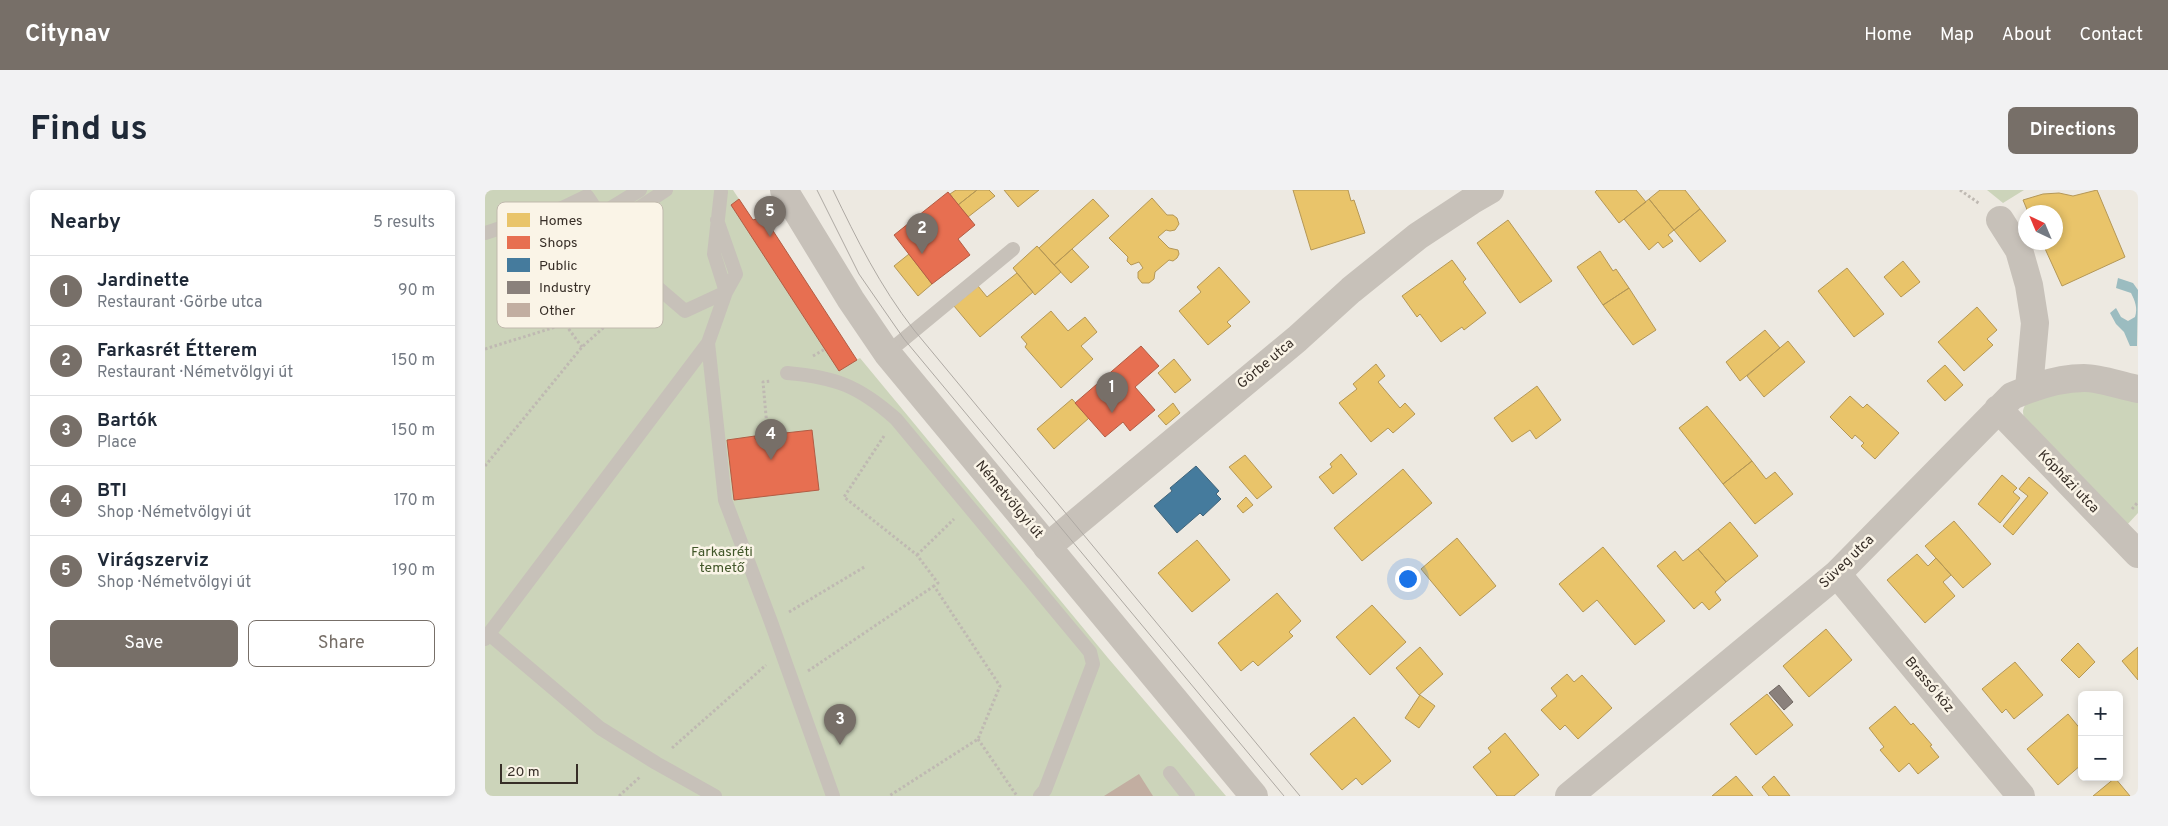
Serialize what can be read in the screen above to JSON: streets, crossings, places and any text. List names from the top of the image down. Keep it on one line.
{"streets":{"street":["Görbe utca","Kópházi utca","Németvölgyi út","Süveg utca","Brassó köz"]},"crossings":[["Görbe utca","Németvölgyi út"],["Kópházi utca","Süveg utca"],["Süveg utca","Brassó köz"]],"parks":["Farkasréti temető"],"legend":["Homes","Shops","Public","Industry","Other"],"scale_bar":"20 m","north":"top left","page":{"header":"Citynav","nav":["Home","Map","About","Contact"],"buttons":["Directions",["Save","Share"]],"title":"Find us","heading":["Nearby","5 results"],"pins":["5","2","1","4","3"],"list":[{"mark":"1","name":"Jardinette","note":"Restaurant · Görbe utca","value":"90 m"},{"mark":"2","name":"Farkasrét Étterem","note":"Restaurant · Németvölgyi út","value":"150 m"},{"mark":"3","name":"Bartók","note":"Place","value":"150 m"},{"mark":"4","name":"BTI","note":"Shop · Németvölgyi út","value":"170 m"},{"mark":"5","name":"Virágszerviz","note":"Shop · Németvölgyi út","value":"190 m"}],"map_buttons":["+","−"],"scale":"20 m"}}
